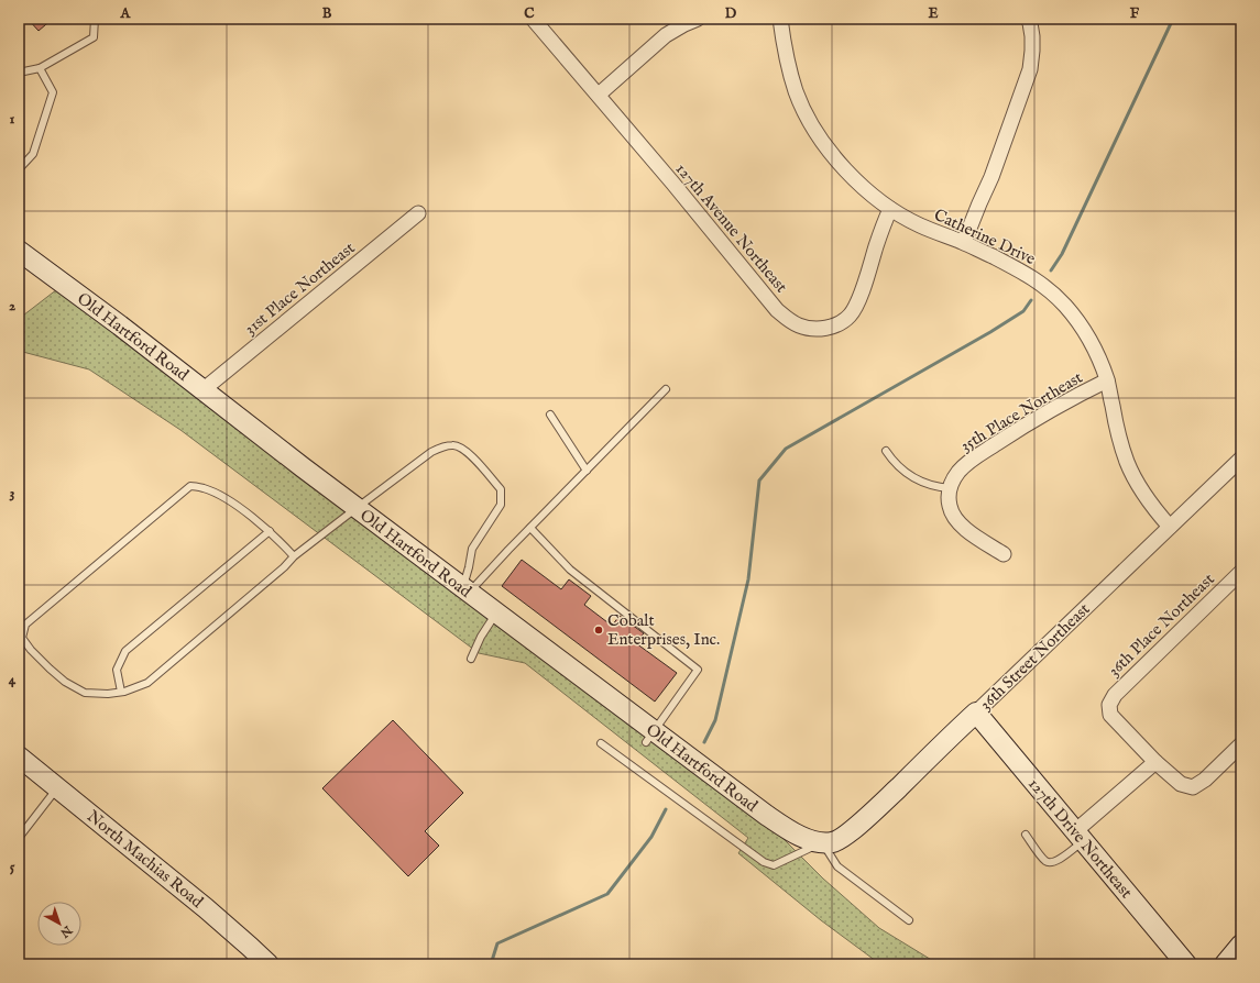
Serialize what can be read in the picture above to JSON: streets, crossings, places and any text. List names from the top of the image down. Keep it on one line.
{"streets":{"street":["127th Avenue Northeast","Catherine Drive","31st Place Northeast","Old Hartford Road","35th Place Northeast","36th Place Northeast","36th Street Northeast","127th Drive Northeast","North Machias Road"]},"crossings":[["127th Avenue Northeast","Catherine Drive"],["Catherine Drive","35th Place Northeast"],["Catherine Drive","36th Street Northeast"],["31st Place Northeast","Old Hartford Road"],["Old Hartford Road","36th Street Northeast"],["36th Street Northeast","127th Drive Northeast"]],"places":["Cobalt Enterprises, Inc."],"north":"bottom right","grid":{"columns":["A","B","C","D","E","F"],"rows":["1","2","3","4","5"]}}
